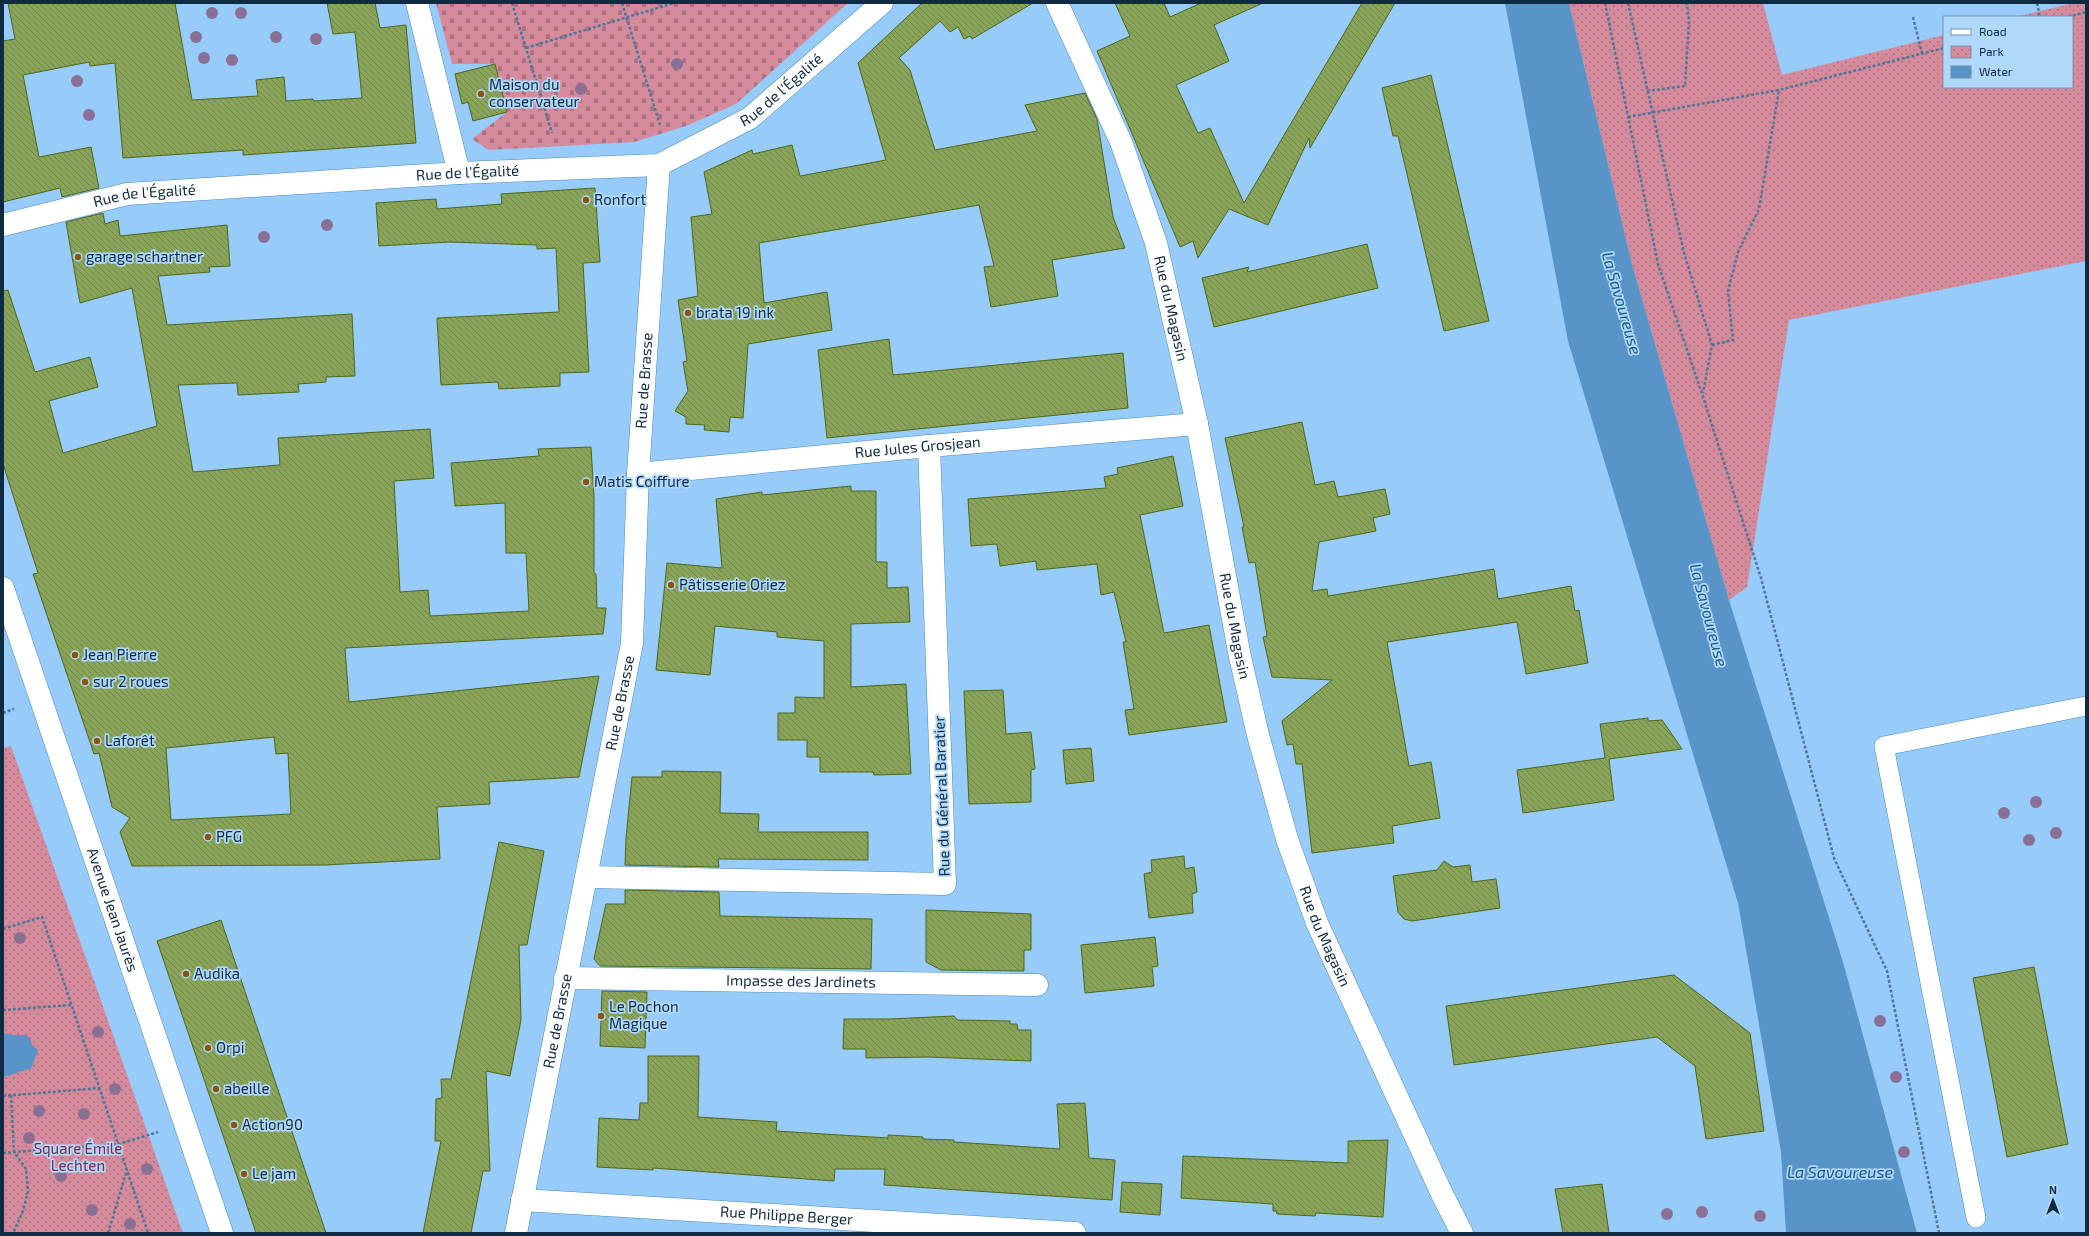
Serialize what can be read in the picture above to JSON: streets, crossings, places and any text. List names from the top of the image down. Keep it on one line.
{"streets":{"street":["Rue de l'Égalité","Rue du Magasin","Rue de Brasse","Rue Jules Grosjean","Rue du Général Baratier","Avenue Jean Jaurès","Impasse des Jardinets","Rue Philippe Berger"]},"crossings":[["Rue de l'Égalité","Rue de Brasse"],["Rue du Magasin","Rue Jules Grosjean"],["Rue de Brasse","Rue Jules Grosjean"],["Rue de Brasse","Rue du Général Baratier"],["Rue de Brasse","Impasse des Jardinets"],["Rue de Brasse","Rue Philippe Berger"],["Rue Jules Grosjean","Rue du Général Baratier"]],"water":["La Savoureuse"],"parks":["Square Émile Lechten"],"places":["Maison du conservateur","Ronfort","garage schartner","brata 19 ink","Matis Coiffure","Pâtisserie Oriez","Jean Pierre","sur 2 roues","Laforêt","PFG","Audika","Le Pochon Magique","Orpi","abeille","Action90","Le jam"],"legend":["Road","Park","Water"],"north":"top"}
